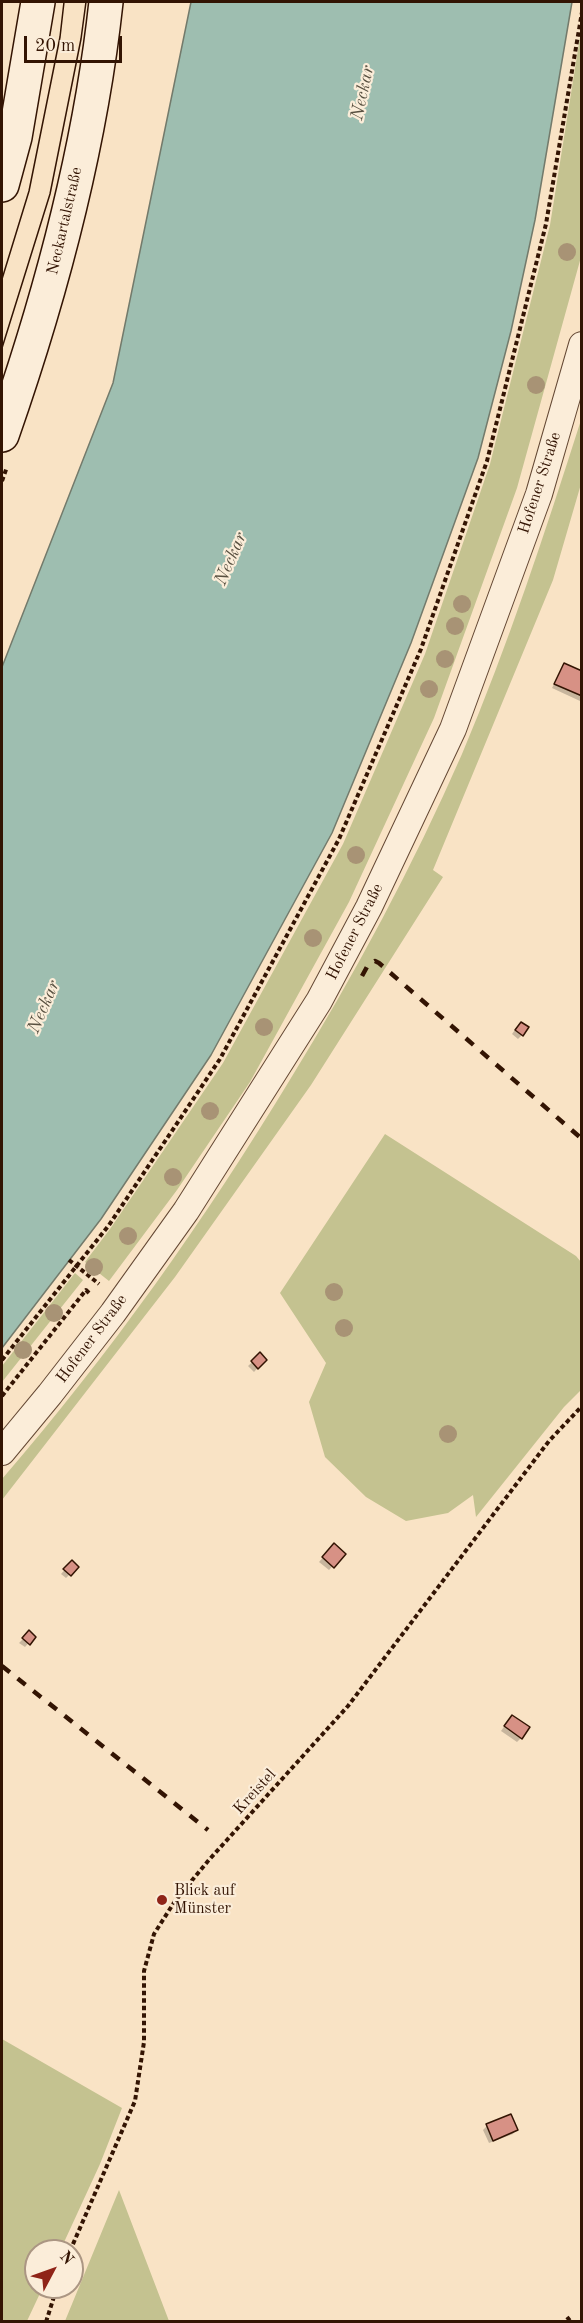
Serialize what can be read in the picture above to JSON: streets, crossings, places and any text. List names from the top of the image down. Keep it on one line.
{"streets":{"main road":["Neckartalstraße"],"street":["Hofener Straße"],"path":["Kreistel"]},"water":["Neckar"],"places":["Blick auf Münster"],"scale_bar":"20 m","north":"top right"}
